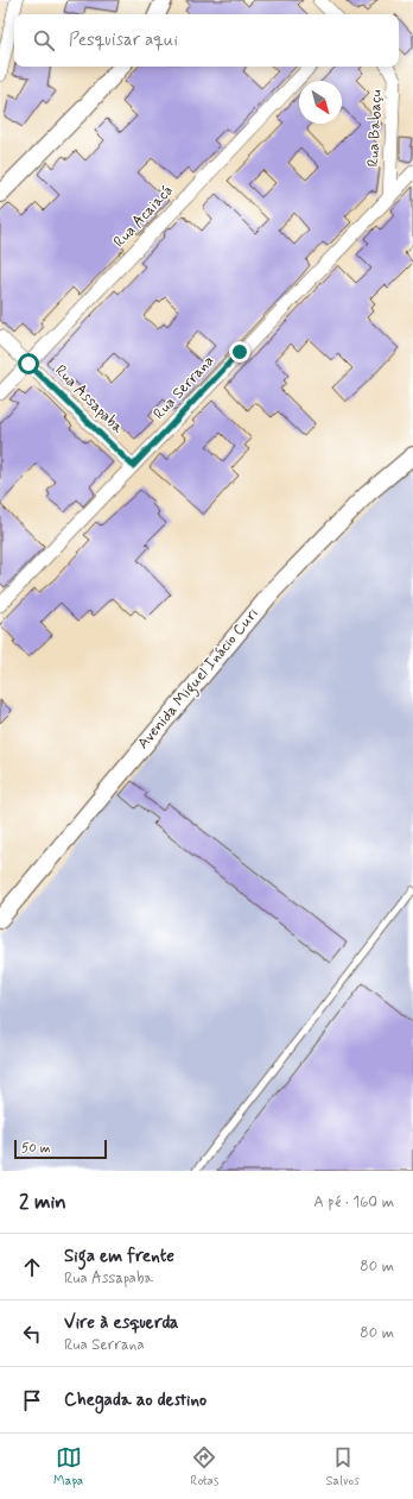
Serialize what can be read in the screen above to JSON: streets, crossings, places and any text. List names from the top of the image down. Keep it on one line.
{"streets":{"street":["Rua Babaçu","Rua Acaiacá","Rua Serrana","Rua Assapaba","Avenida Miguel Inácio Curi"]},"crossings":[["Rua Babaçu","Rua Serrana"],["Rua Acaiacá","Rua Assapaba"],["Rua Serrana","Rua Assapaba"]],"scale_bar":"50 m","north":"bottom right","page":{"search":"Pesquisar aqui","scale":"50 m","heading":["2 min","A pé · 160 m"],"list":[["Siga em frente","Rua Assapaba","80 m"],["Vire à esquerda","Rua Serrana","80 m"],"Chegada ao destino"],"nav":["Mapa","Rotas","Salvos"]}}
